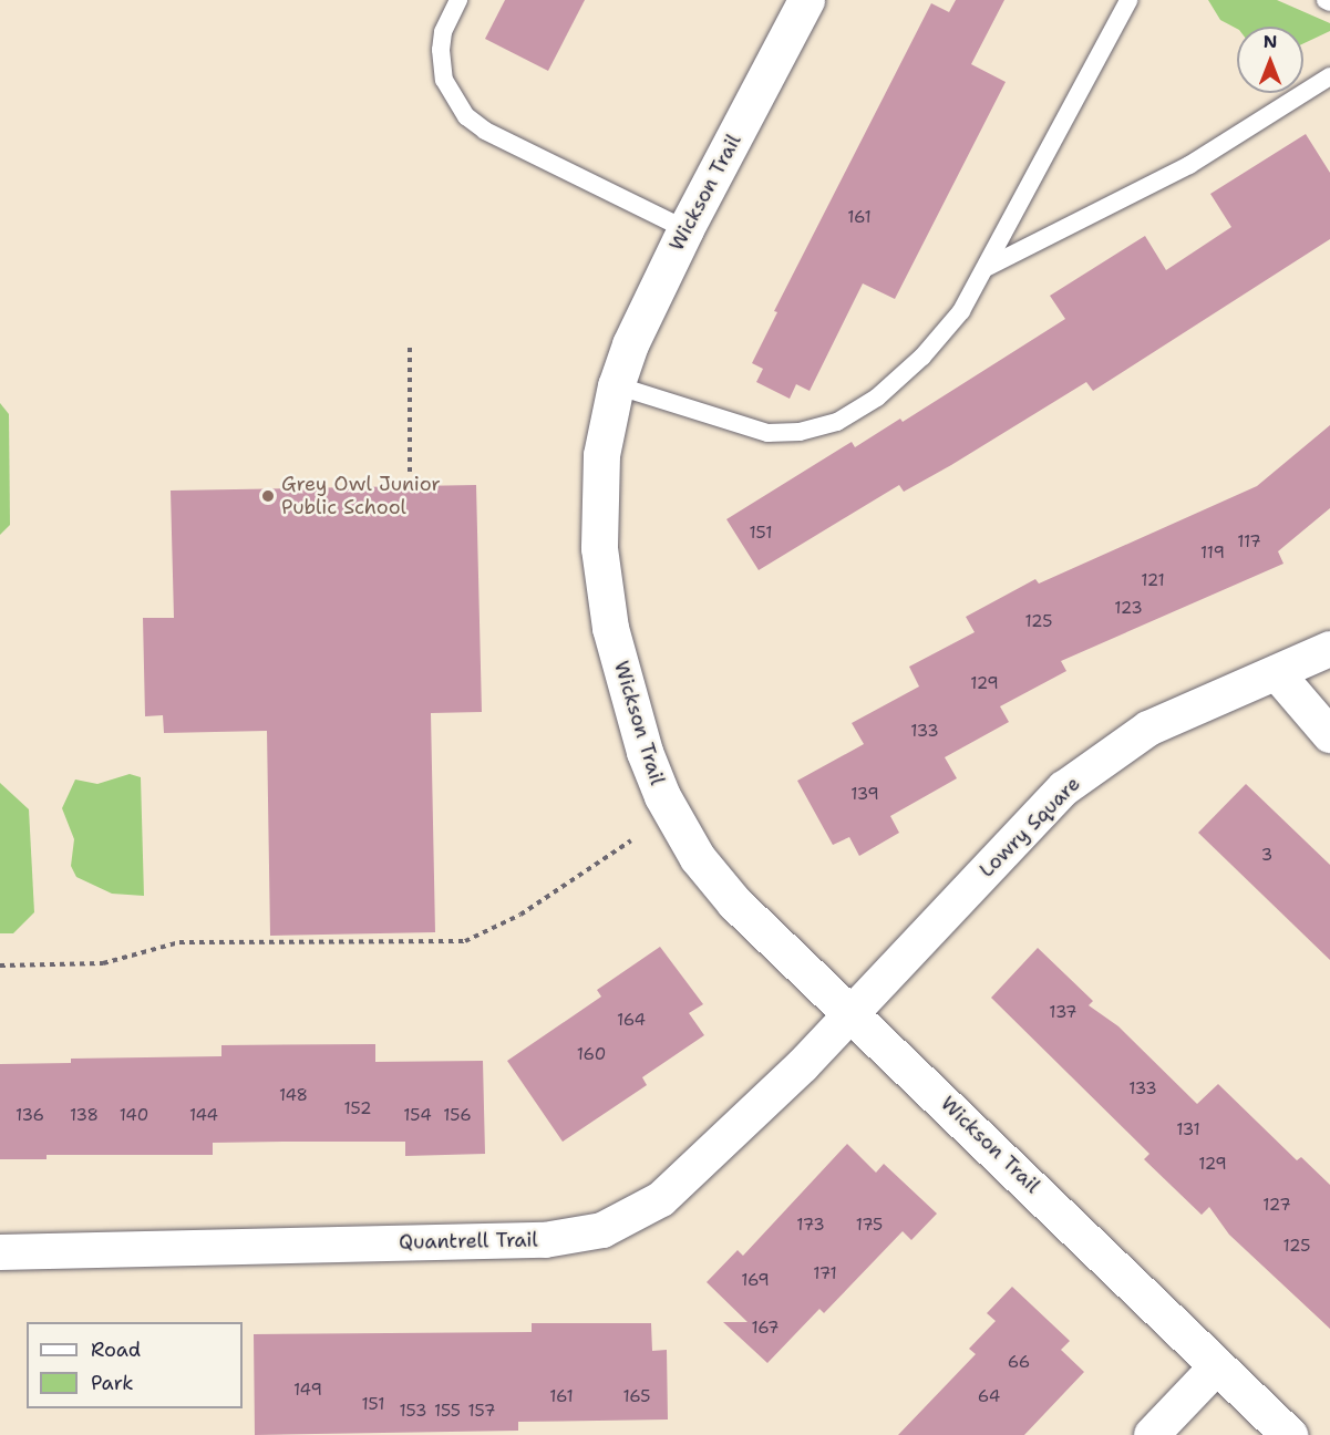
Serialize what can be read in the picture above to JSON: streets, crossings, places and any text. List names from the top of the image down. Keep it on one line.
{"streets":{"street":["Wickson Trail","Lowry Square","Quantrell Trail"]},"crossings":[["Wickson Trail","Lowry Square"],["Wickson Trail","Quantrell Trail"],["Lowry Square","Quantrell Trail"]],"places":["Grey Owl Junior Public School"],"house_numbers":["161","151","117","119","121","123","125","129","133","139","3","137","164","160","133","148","152","136","138","140","144","154","156","131","129","127","173","175","125","171","169","167","66","149","161","165","64","151","153","155","157"],"legend":["Road","Park"],"north":"top"}
